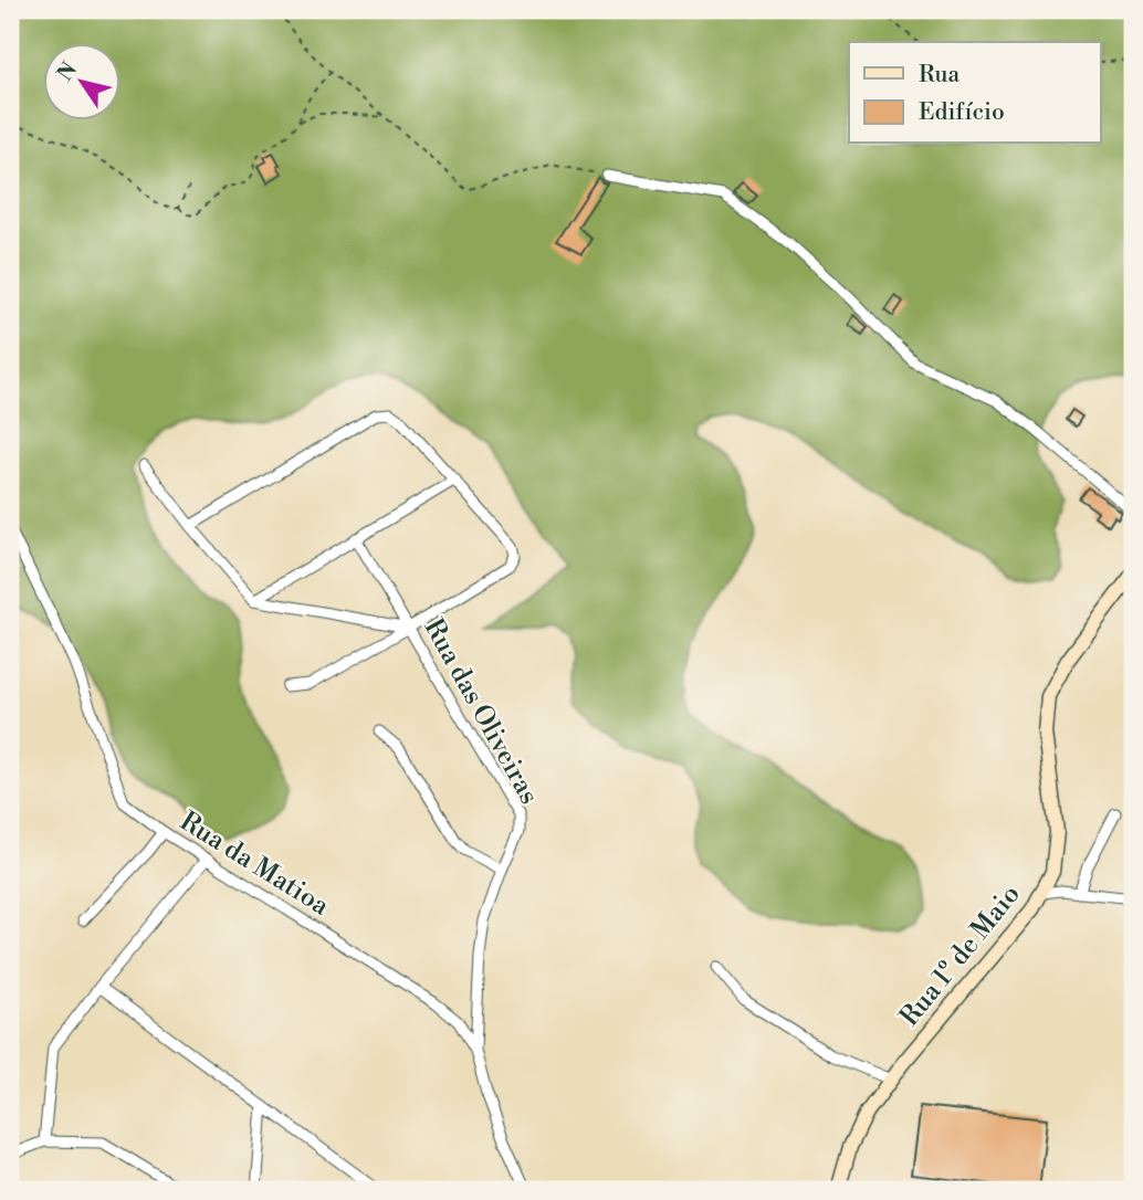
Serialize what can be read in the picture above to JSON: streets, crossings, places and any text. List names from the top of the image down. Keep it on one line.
{"streets":{"street":["Rua das Oliveiras","Rua da Matioa","Rua 1º de Maio"]},"crossings":[["Rua das Oliveiras","Rua da Matioa"]],"legend":["Rua","Edifício"],"north":"top left"}
